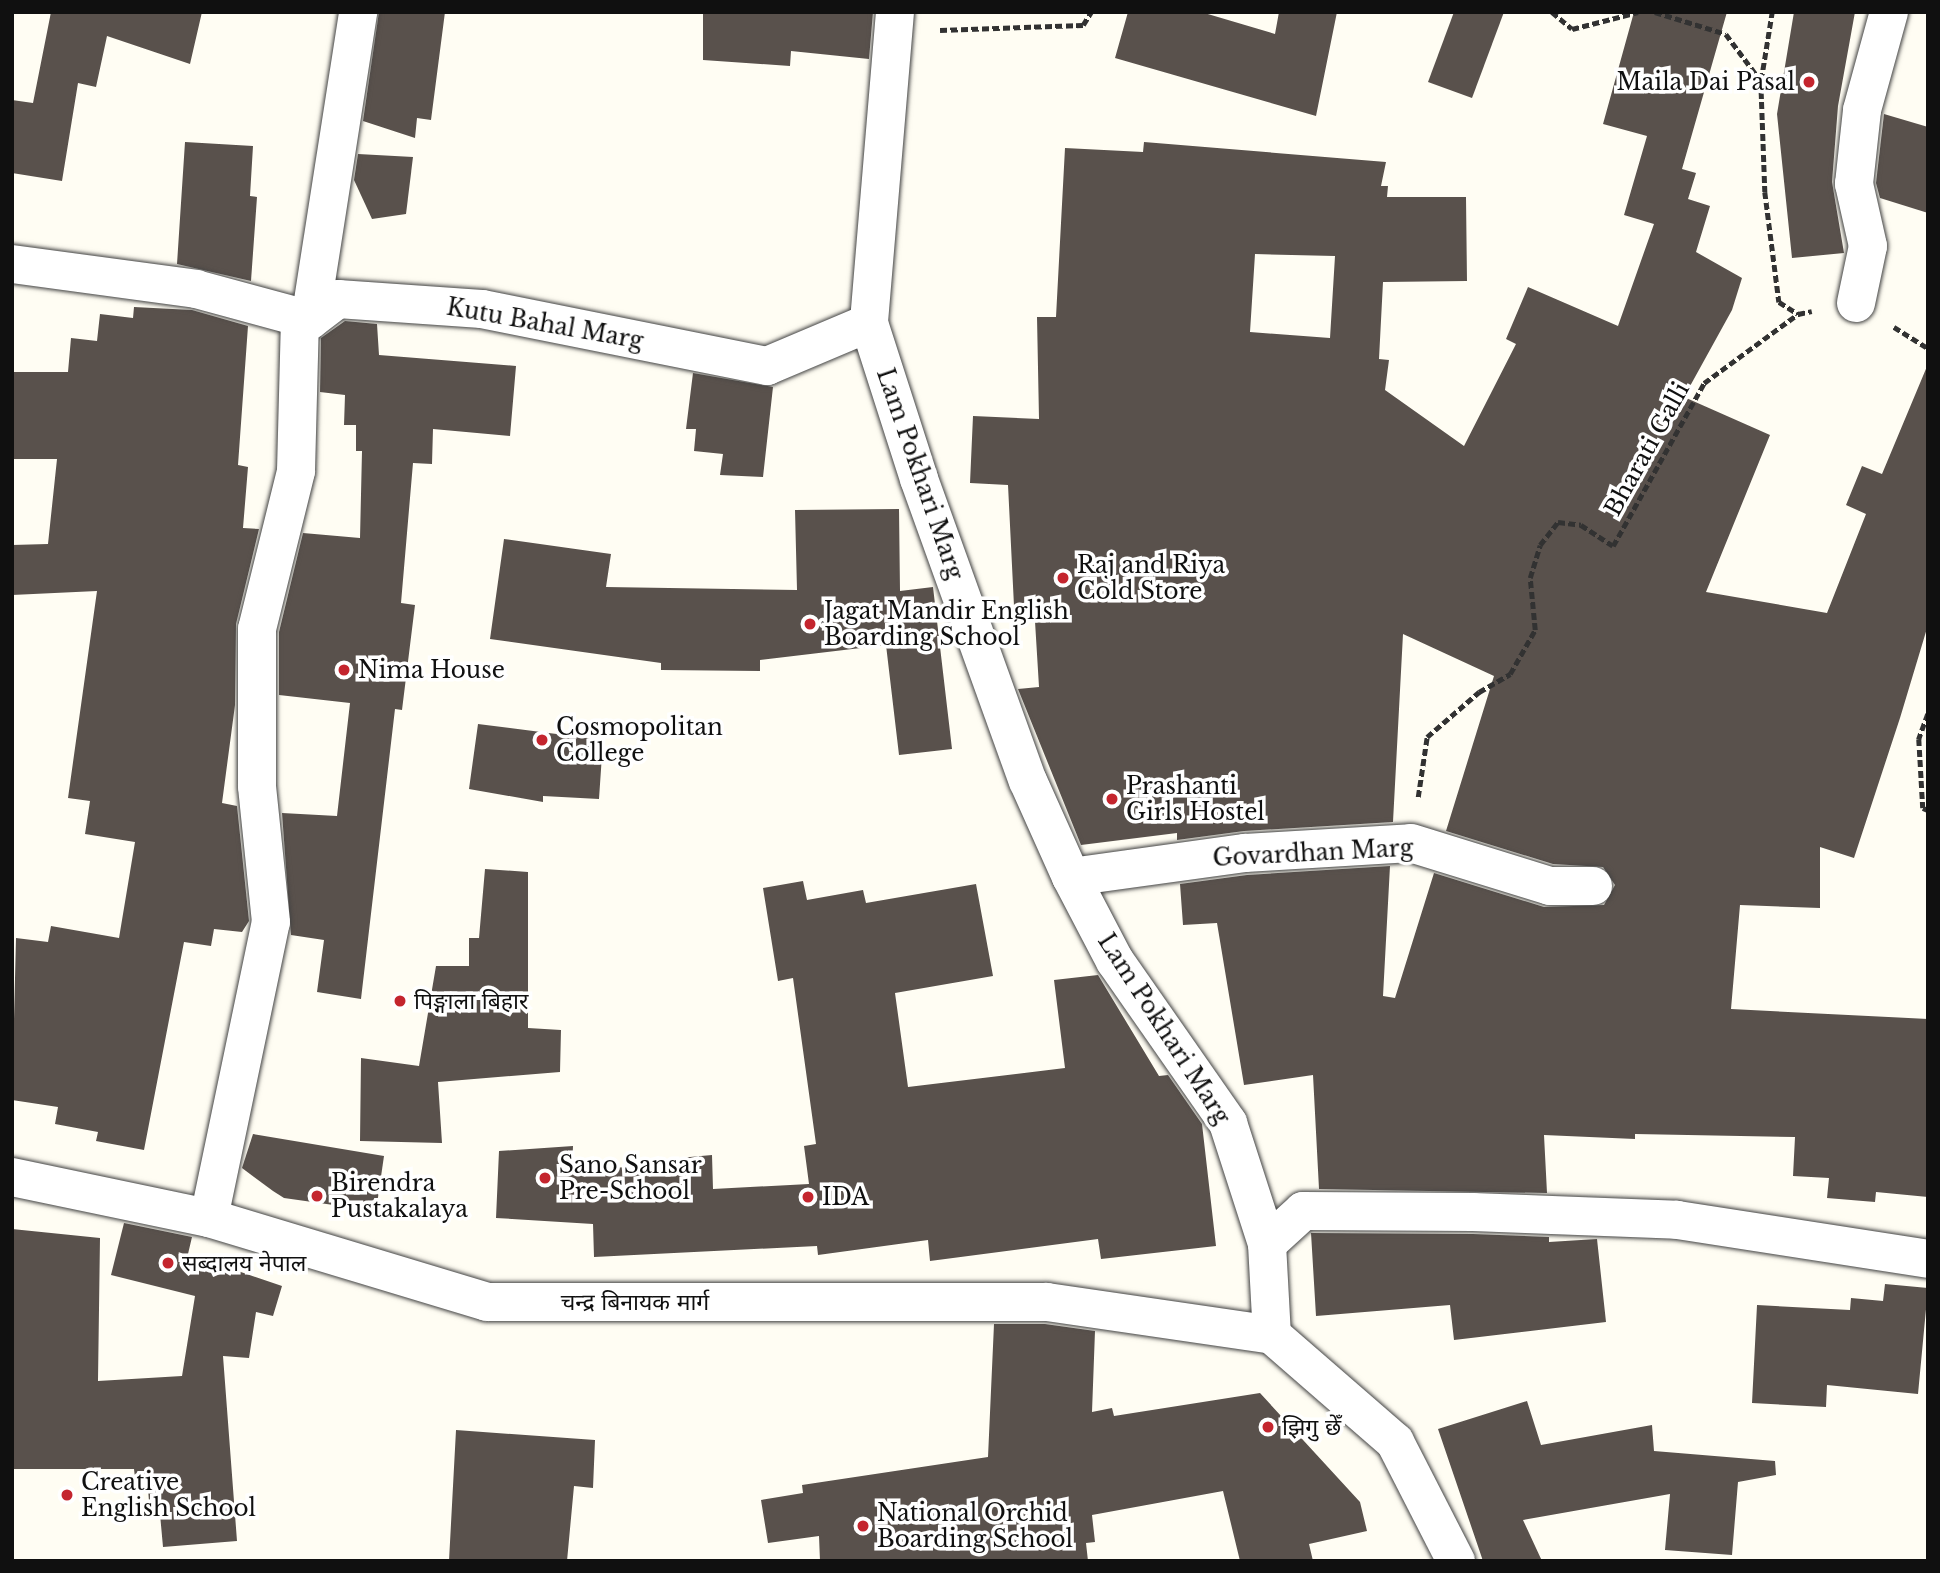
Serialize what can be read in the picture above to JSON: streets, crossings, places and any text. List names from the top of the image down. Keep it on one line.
{"streets":{"street":["Kutu Bahal Marg","Lam Pokhari Marg","Govardhan Marg","चन्द्र बिनायक मार्ग"],"path":["Bharati Galli"]},"crossings":[["Kutu Bahal Marg","Lam Pokhari Marg"],["Bharati Galli","Govardhan Marg"],["Lam Pokhari Marg","Govardhan Marg"]],"places":["Maila Dai Pasal","Raj and Riya Cold Store","Jagat Mandir English Boarding School","Nima House","Cosmopolitan College","Prashanti Girls Hostel","पिङ्गाला बिहार","Sano Sansar Pre-School","Birendra Pustakalaya","IDA","सब्दालय नेपाल","झिगु छेँ","Creative English School","National Orchid Boarding School"]}
